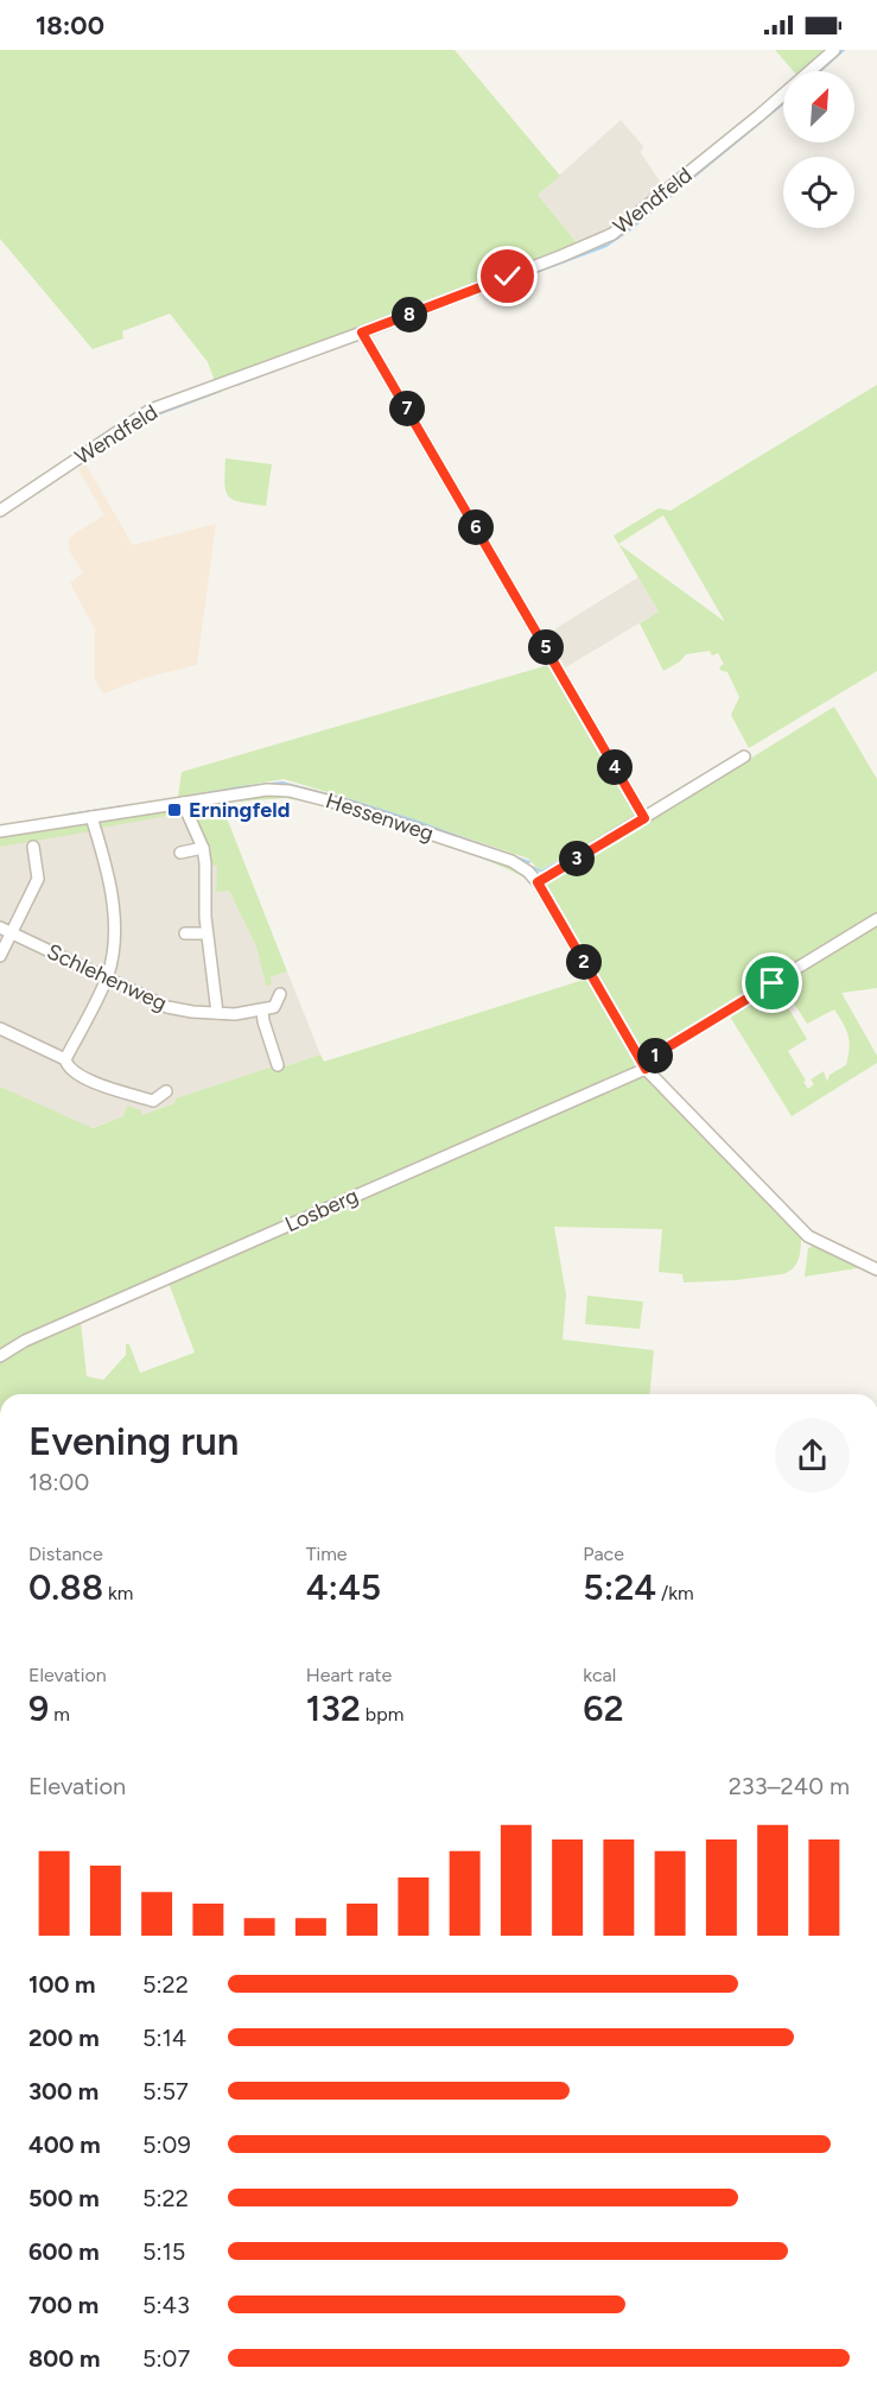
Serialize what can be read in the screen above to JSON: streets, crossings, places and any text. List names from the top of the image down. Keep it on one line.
{"streets":{"street":["Wendfeld","Hessenweg","Schlehenweg","Losberg"]},"crossings":[["Hessenweg","Losberg"]],"places":{"transit":["Erningfeld"]},"north":"top right","page":{"status":"18:00","pins":["8","7","6","5","4","3","2","1"],"heading":["Evening run","18:00"],"stats":[["Distance","0.88 km"],["Time","4:45"],["Pace","5:24 /km"],["Elevation","9 m"],["Heart rate","132 bpm"],["kcal","62"]],"chart":["Elevation","233–240 m"],"list":[{"name":"100 m","note":"5:22"},{"name":"200 m","note":"5:14"},{"name":"300 m","note":"5:57"},{"name":"400 m","note":"5:09"},{"name":"500 m","note":"5:22"},{"name":"600 m","note":"5:15"},{"name":"700 m","note":"5:43"},{"name":"800 m","note":"5:07"}]}}
